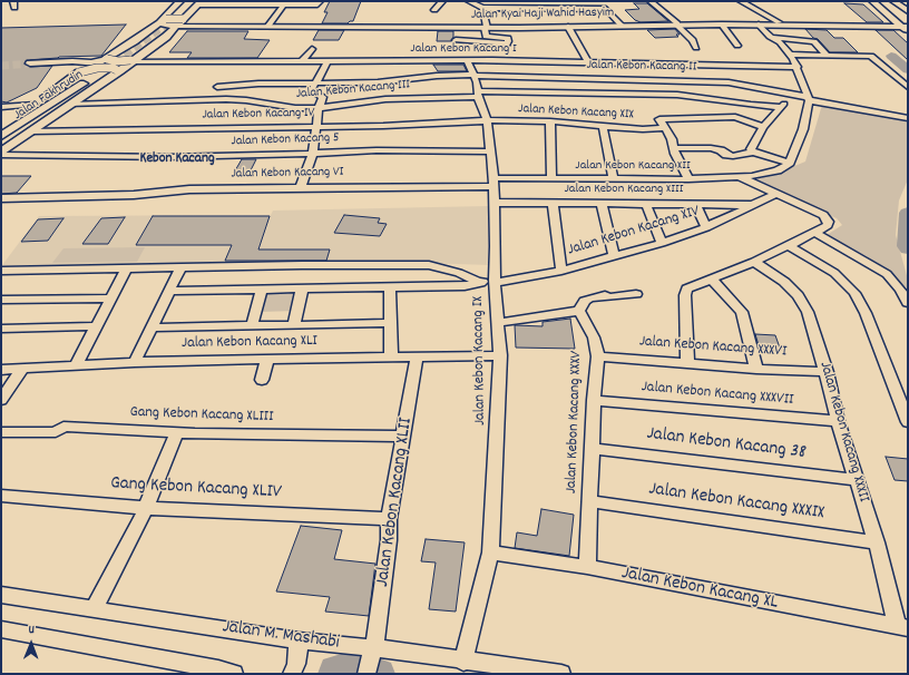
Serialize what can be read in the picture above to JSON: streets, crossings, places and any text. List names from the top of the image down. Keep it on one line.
{"streets":{"main road":["Jalan Kyai Haji Wahid Hasyim","Jalan Fakhrudin"],"street":["Jalan Kebon Kacang I","Jalan Kebon Kacang II","Jalan Kebon Kacang III","Jalan Kebon Kacang XIX","Jalan Kebon Kacang IV","Jalan Kebon Kacang 5","Jalan Kebon Kacang XII","Jalan Kebon Kacang VI","Jalan Kebon Kacang XIII","Jalan Kebon Kacang XIV","Jalan Kebon Kacang XLI","Jalan Kebon Kacang XXXVI","Jalan Kebon Kacang IX","Jalan Kebon Kacang XXXVII","Gang Kebon Kacang XLIII","Jalan Kebon Kacang XXXV","Jalan Kebon Kacang XXXII","Jalan Kebon Kacang 38","Gang Kebon Kacang XLIV","Jalan Kebon Kacang XLII","Jalan Kebon Kacang XXXIX","Jalan Kebon Kacang XL","Jalan M. Mashabi"]},"crossings":[["Jalan Kyai Haji Wahid Hasyim","Jalan Fakhrudin"],["Jalan Kyai Haji Wahid Hasyim","Jalan Kebon Kacang IX"],["Jalan Kebon Kacang I","Jalan Fakhrudin"],["Jalan Kebon Kacang I","Jalan Kebon Kacang IX"],["Jalan Kebon Kacang II","Jalan Kebon Kacang IX"],["Jalan Kebon Kacang III","Jalan Kebon Kacang IX"],["Jalan Kebon Kacang XIX","Jalan Kebon Kacang IV"],["Jalan Kebon Kacang XIX","Jalan Kebon Kacang IX"],["Jalan Kebon Kacang IV","Jalan Kebon Kacang IX"],["Jalan Kebon Kacang 5","Jalan Kebon Kacang IX"],["Jalan Kebon Kacang XII","Jalan Kebon Kacang VI"],["Jalan Kebon Kacang XII","Jalan Kebon Kacang IX"],["Jalan Kebon Kacang VI","Jalan Kebon Kacang IX"],["Jalan Kebon Kacang XIII","Jalan Kebon Kacang XIV"],["Jalan Kebon Kacang XIII","Jalan Kebon Kacang IX"],["Jalan Kebon Kacang XIV","Jalan Kebon Kacang IX"],["Jalan Kebon Kacang XLI","Jalan Kebon Kacang IX"],["Jalan Kebon Kacang XLI","Jalan Kebon Kacang XLII"],["Jalan Kebon Kacang XXXVI","Jalan Kebon Kacang XXXV"],["Jalan Kebon Kacang XXXVI","Jalan Kebon Kacang XXXII"],["Jalan Kebon Kacang IX","Jalan Kebon Kacang XL"],["Jalan Kebon Kacang IX","Jalan M. Mashabi"],["Jalan Kebon Kacang XXXVII","Jalan Kebon Kacang XXXV"],["Jalan Kebon Kacang XXXVII","Jalan Kebon Kacang XXXII"],["Gang Kebon Kacang XLIII","Jalan Kebon Kacang XLII"],["Jalan Kebon Kacang XXXV","Jalan Kebon Kacang 38"],["Jalan Kebon Kacang XXXV","Jalan Kebon Kacang XXXIX"],["Jalan Kebon Kacang XXXV","Jalan Kebon Kacang XL"],["Jalan Kebon Kacang XXXII","Jalan Kebon Kacang 38"],["Jalan Kebon Kacang XXXII","Jalan Kebon Kacang XXXIX"],["Jalan Kebon Kacang XXXII","Jalan Kebon Kacang XL"],["Gang Kebon Kacang XLIV","Jalan Kebon Kacang XLII"],["Jalan Kebon Kacang XLII","Jalan M. Mashabi"]],"districts":["Kebon Kacang"],"north":"top"}
